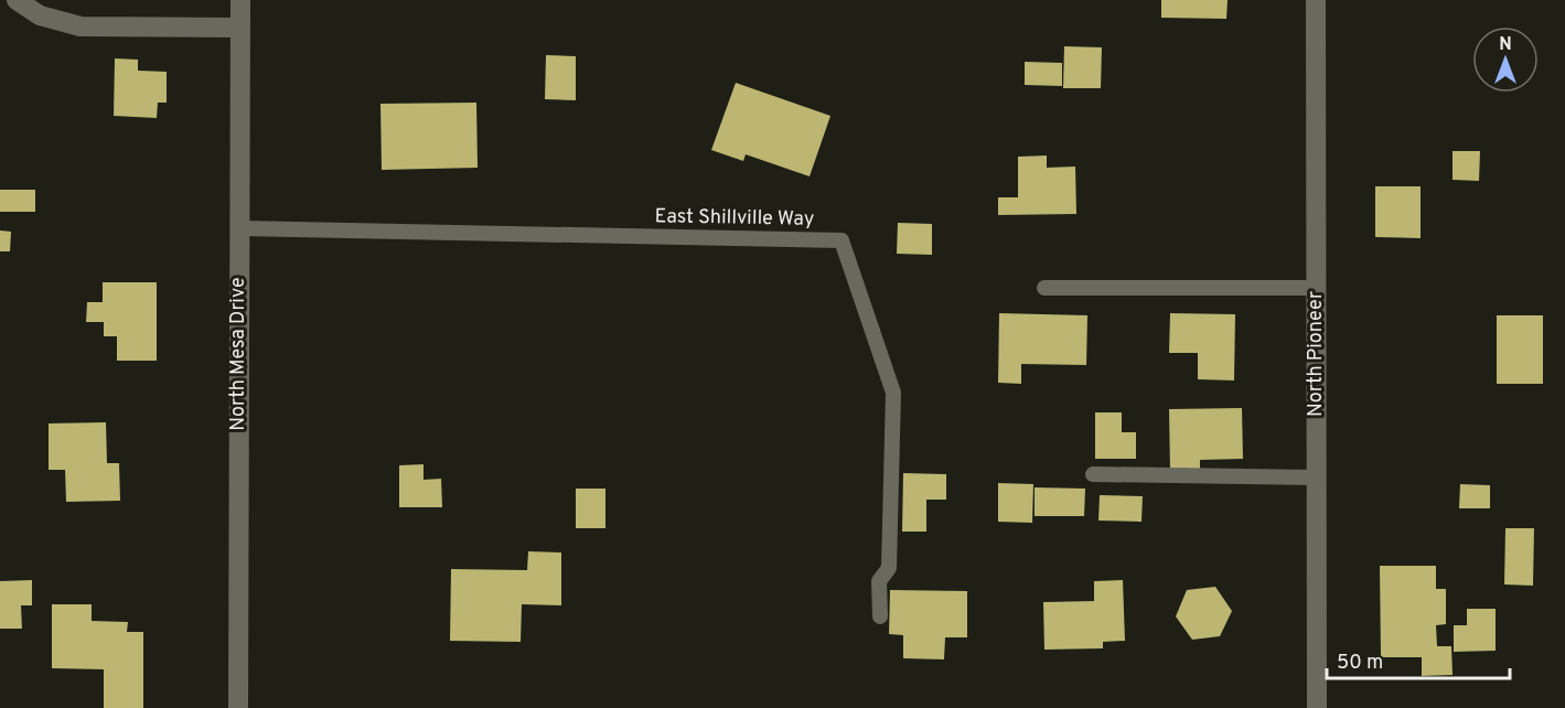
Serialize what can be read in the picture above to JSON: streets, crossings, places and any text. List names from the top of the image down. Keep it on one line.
{"streets":{"street":["North Mesa Drive","North Pioneer"],"lane":["East Shillville Way"]},"crossings":[["East Shillville Way","North Mesa Drive"]],"scale_bar":"50 m","north":"top"}
